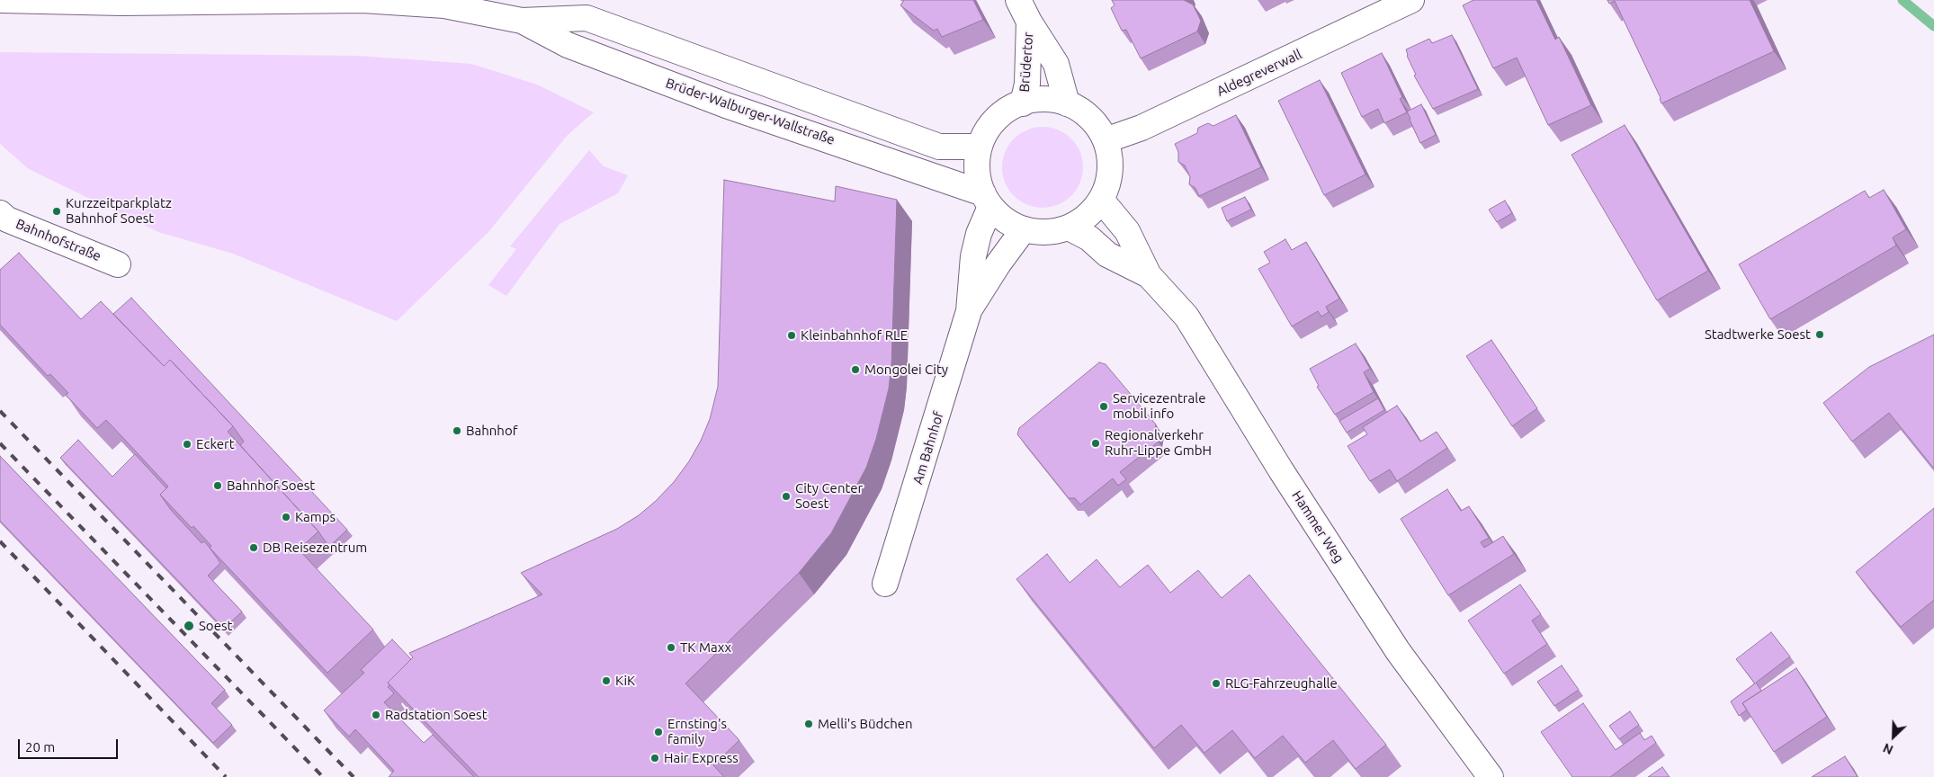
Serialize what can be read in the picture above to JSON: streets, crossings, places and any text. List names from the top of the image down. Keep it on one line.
{"streets":{"street":["Brüdertor","Aldegreverwall","Brüder-Walburger-Wallstraße","Bahnhofstraße","Am Bahnhof","Hammer Weg"]},"crossings":[["Brüdertor","Aldegreverwall"],["Brüdertor","Brüder-Walburger-Wallstraße"],["Brüdertor","Am Bahnhof"],["Brüdertor","Hammer Weg"],["Aldegreverwall","Brüder-Walburger-Wallstraße"],["Aldegreverwall","Am Bahnhof"],["Aldegreverwall","Hammer Weg"],["Brüder-Walburger-Wallstraße","Am Bahnhof"],["Brüder-Walburger-Wallstraße","Hammer Weg"],["Am Bahnhof","Hammer Weg"]],"places":["Kurzzeitparkplatz Bahnhof Soest","Stadtwerke Soest","Kleinbahnhof RLE","Mongolei City","Servicezentrale mobil info","Bahnhof","Regionalverkehr Ruhr-Lippe GmbH","Eckert","Bahnhof Soest","City Center Soest","Kamps","DB Reisezentrum","Soest","TK Maxx","KiK","RLG-Fahrzeughalle","Radstation Soest","Melli's Büdchen","Ernsting's family","Hair Express"],"scale_bar":"20 m","north":"bottom left"}
